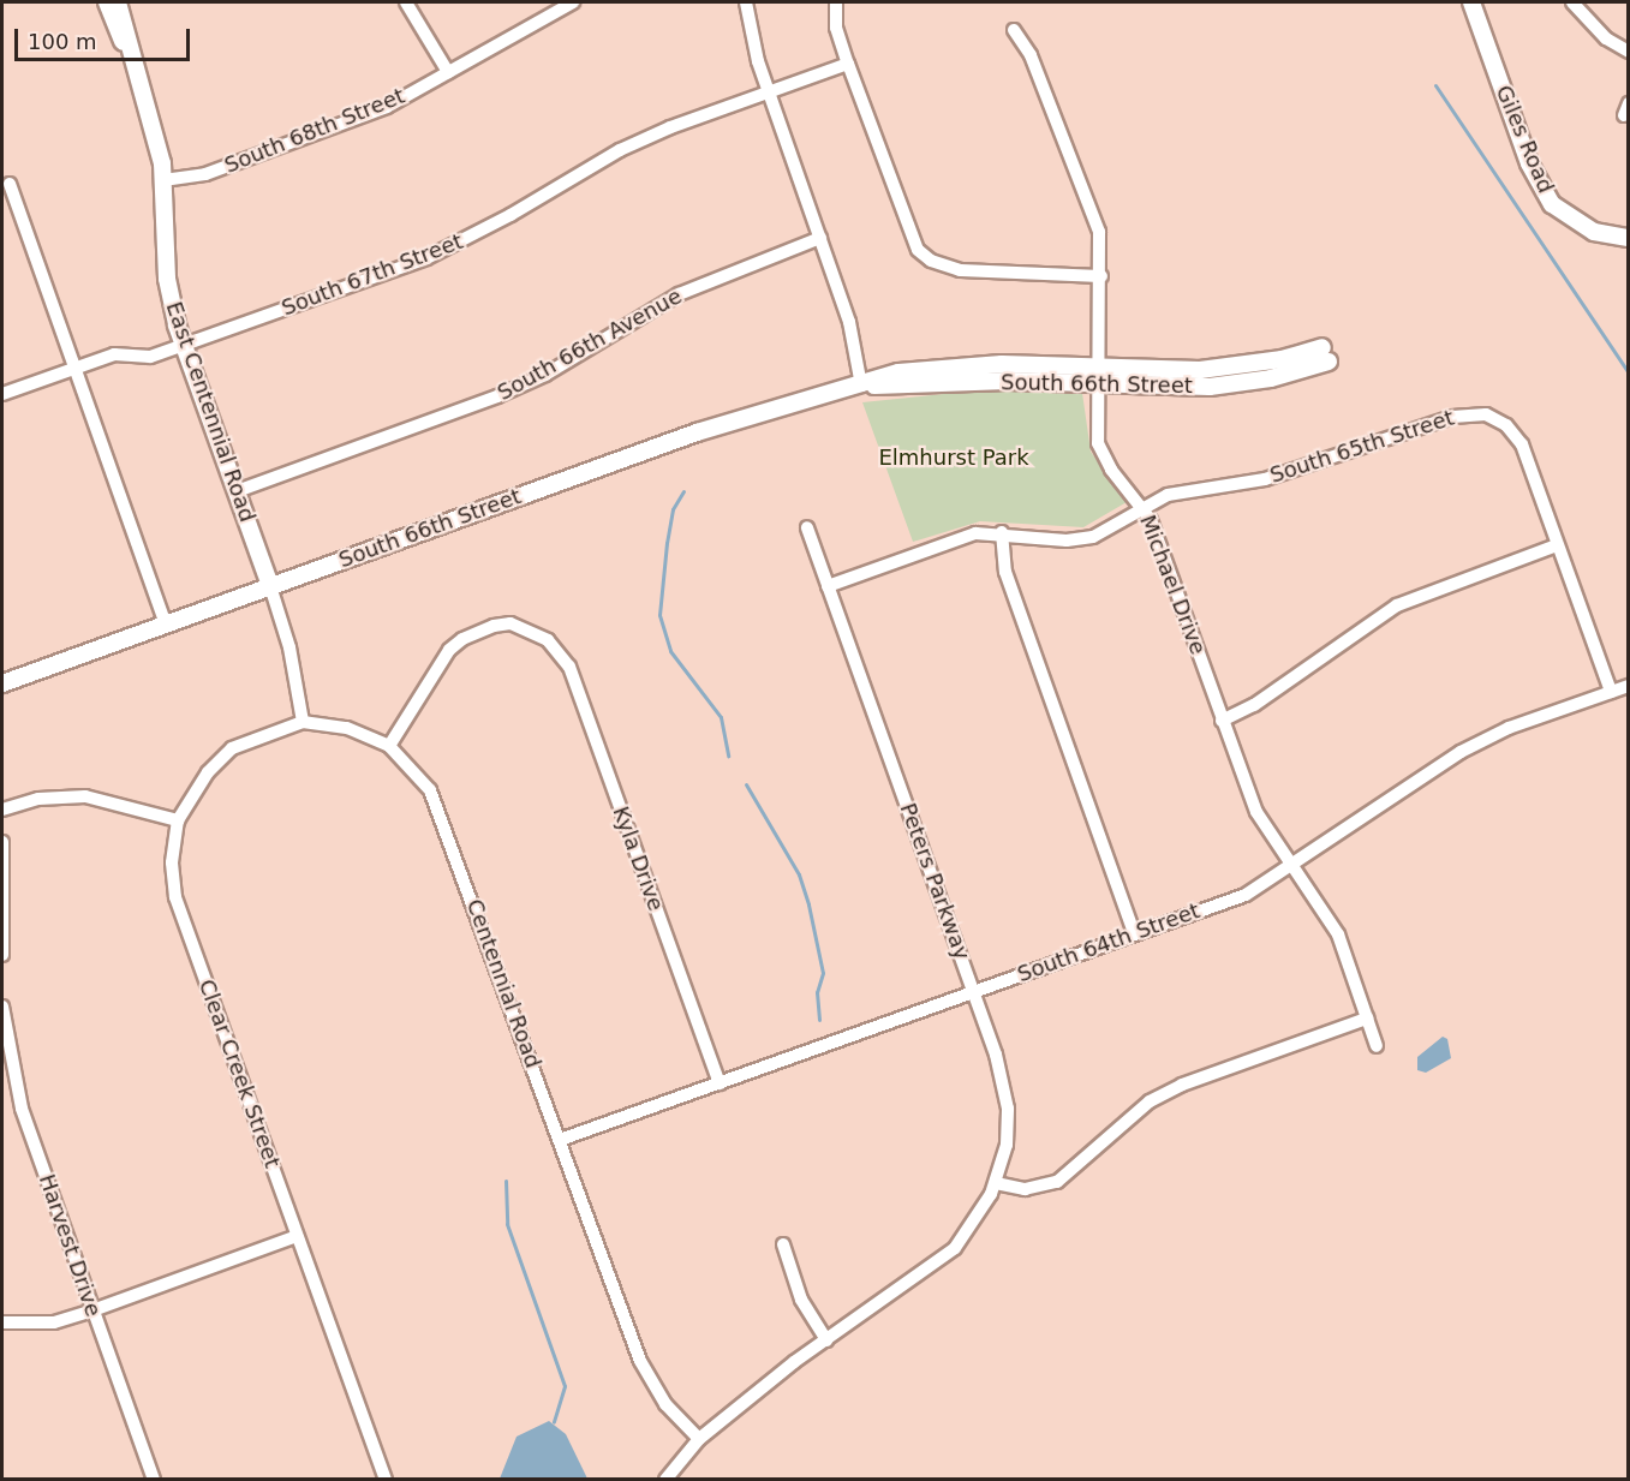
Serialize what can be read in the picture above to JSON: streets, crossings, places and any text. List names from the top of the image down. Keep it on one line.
{"streets":{"street":["South 68th Street","Giles Road","South 67th Street","South 66th Avenue","South 66th Street","East Centennial Road","South 65th Street","Michael Drive","Kyla Drive","Peters Parkway","South 64th Street","Centennial Road","Clear Creek Street","Harvest Drive"]},"crossings":[["South 68th Street","East Centennial Road"],["South 67th Street","East Centennial Road"],["South 66th Avenue","East Centennial Road"],["South 66th Street","East Centennial Road"],["South 66th Street","Michael Drive"],["South 65th Street","Michael Drive"],["South 65th Street","Peters Parkway"],["Michael Drive","South 64th Street"],["Kyla Drive","South 64th Street"],["Kyla Drive","Centennial Road"],["Peters Parkway","South 64th Street"],["Peters Parkway","Centennial Road"],["South 64th Street","Centennial Road"],["Centennial Road","Clear Creek Street"]],"parks":["Elmhurst Park"],"scale_bar":"100 m"}
